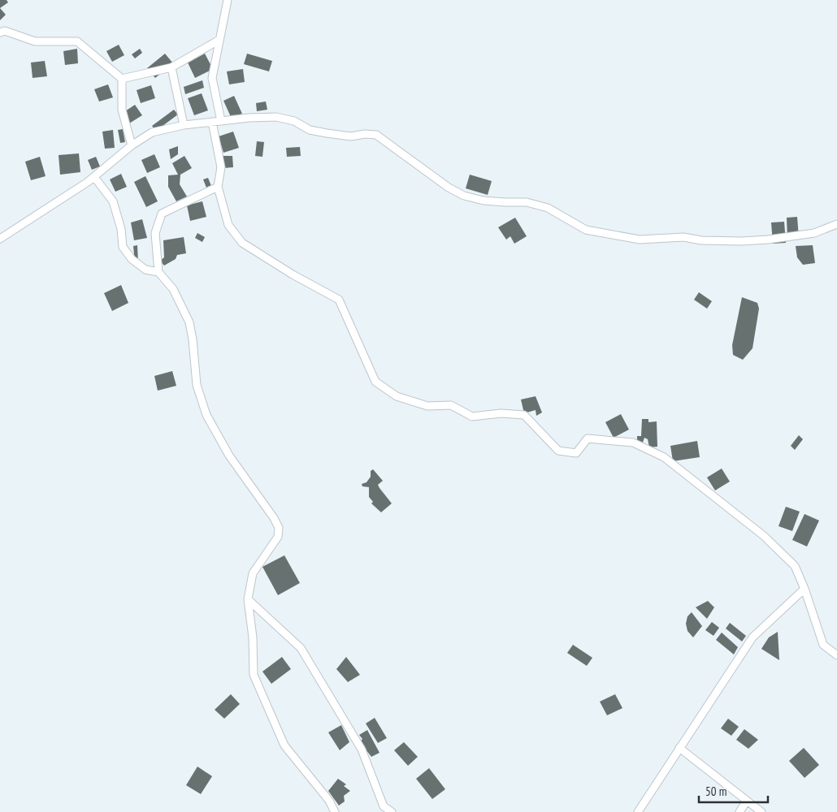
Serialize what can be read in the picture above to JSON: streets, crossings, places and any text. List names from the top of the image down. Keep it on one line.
{"scale_bar":"50 m"}
